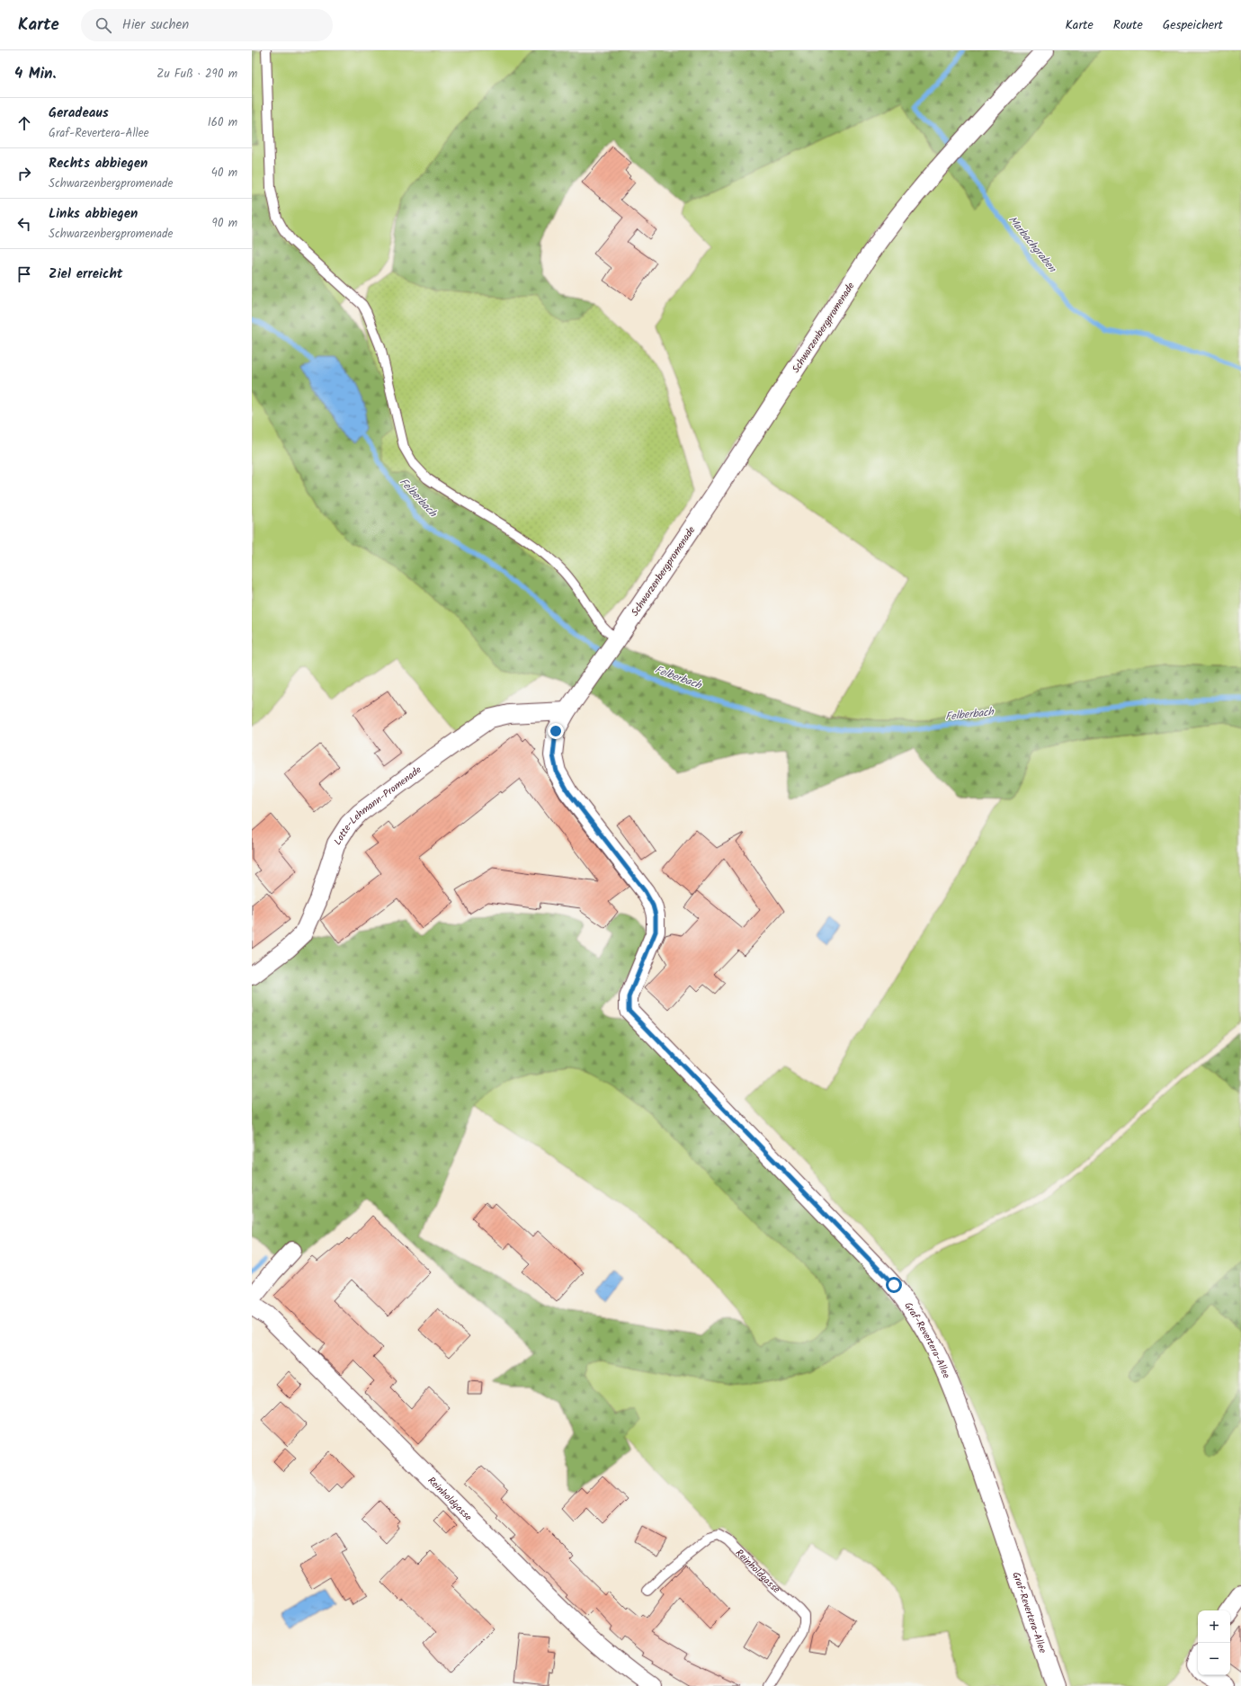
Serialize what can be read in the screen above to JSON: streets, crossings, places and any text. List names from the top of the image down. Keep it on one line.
{"streets":{"street":["Schwarzenbergpromenade","Lotte-Lehmann-Promenade","Graf-Revertera-Allee","Reinholdgasse"]},"crossings":[["Schwarzenbergpromenade","Lotte-Lehmann-Promenade"],["Schwarzenbergpromenade","Graf-Revertera-Allee"]],"water":["Marbachgraben","Felberbach"],"page":{"header":"Karte","search":"Hier suchen","nav":["Karte","Route","Gespeichert"],"heading":["4 Min.","Zu Fuß · 290 m"],"list":[["Geradeaus","Graf-Revertera-Allee","160 m"],["Rechts abbiegen","Schwarzenbergpromenade","40 m"],["Links abbiegen","Schwarzenbergpromenade","90 m"],"Ziel erreicht"],"map_buttons":["+","−"]}}
